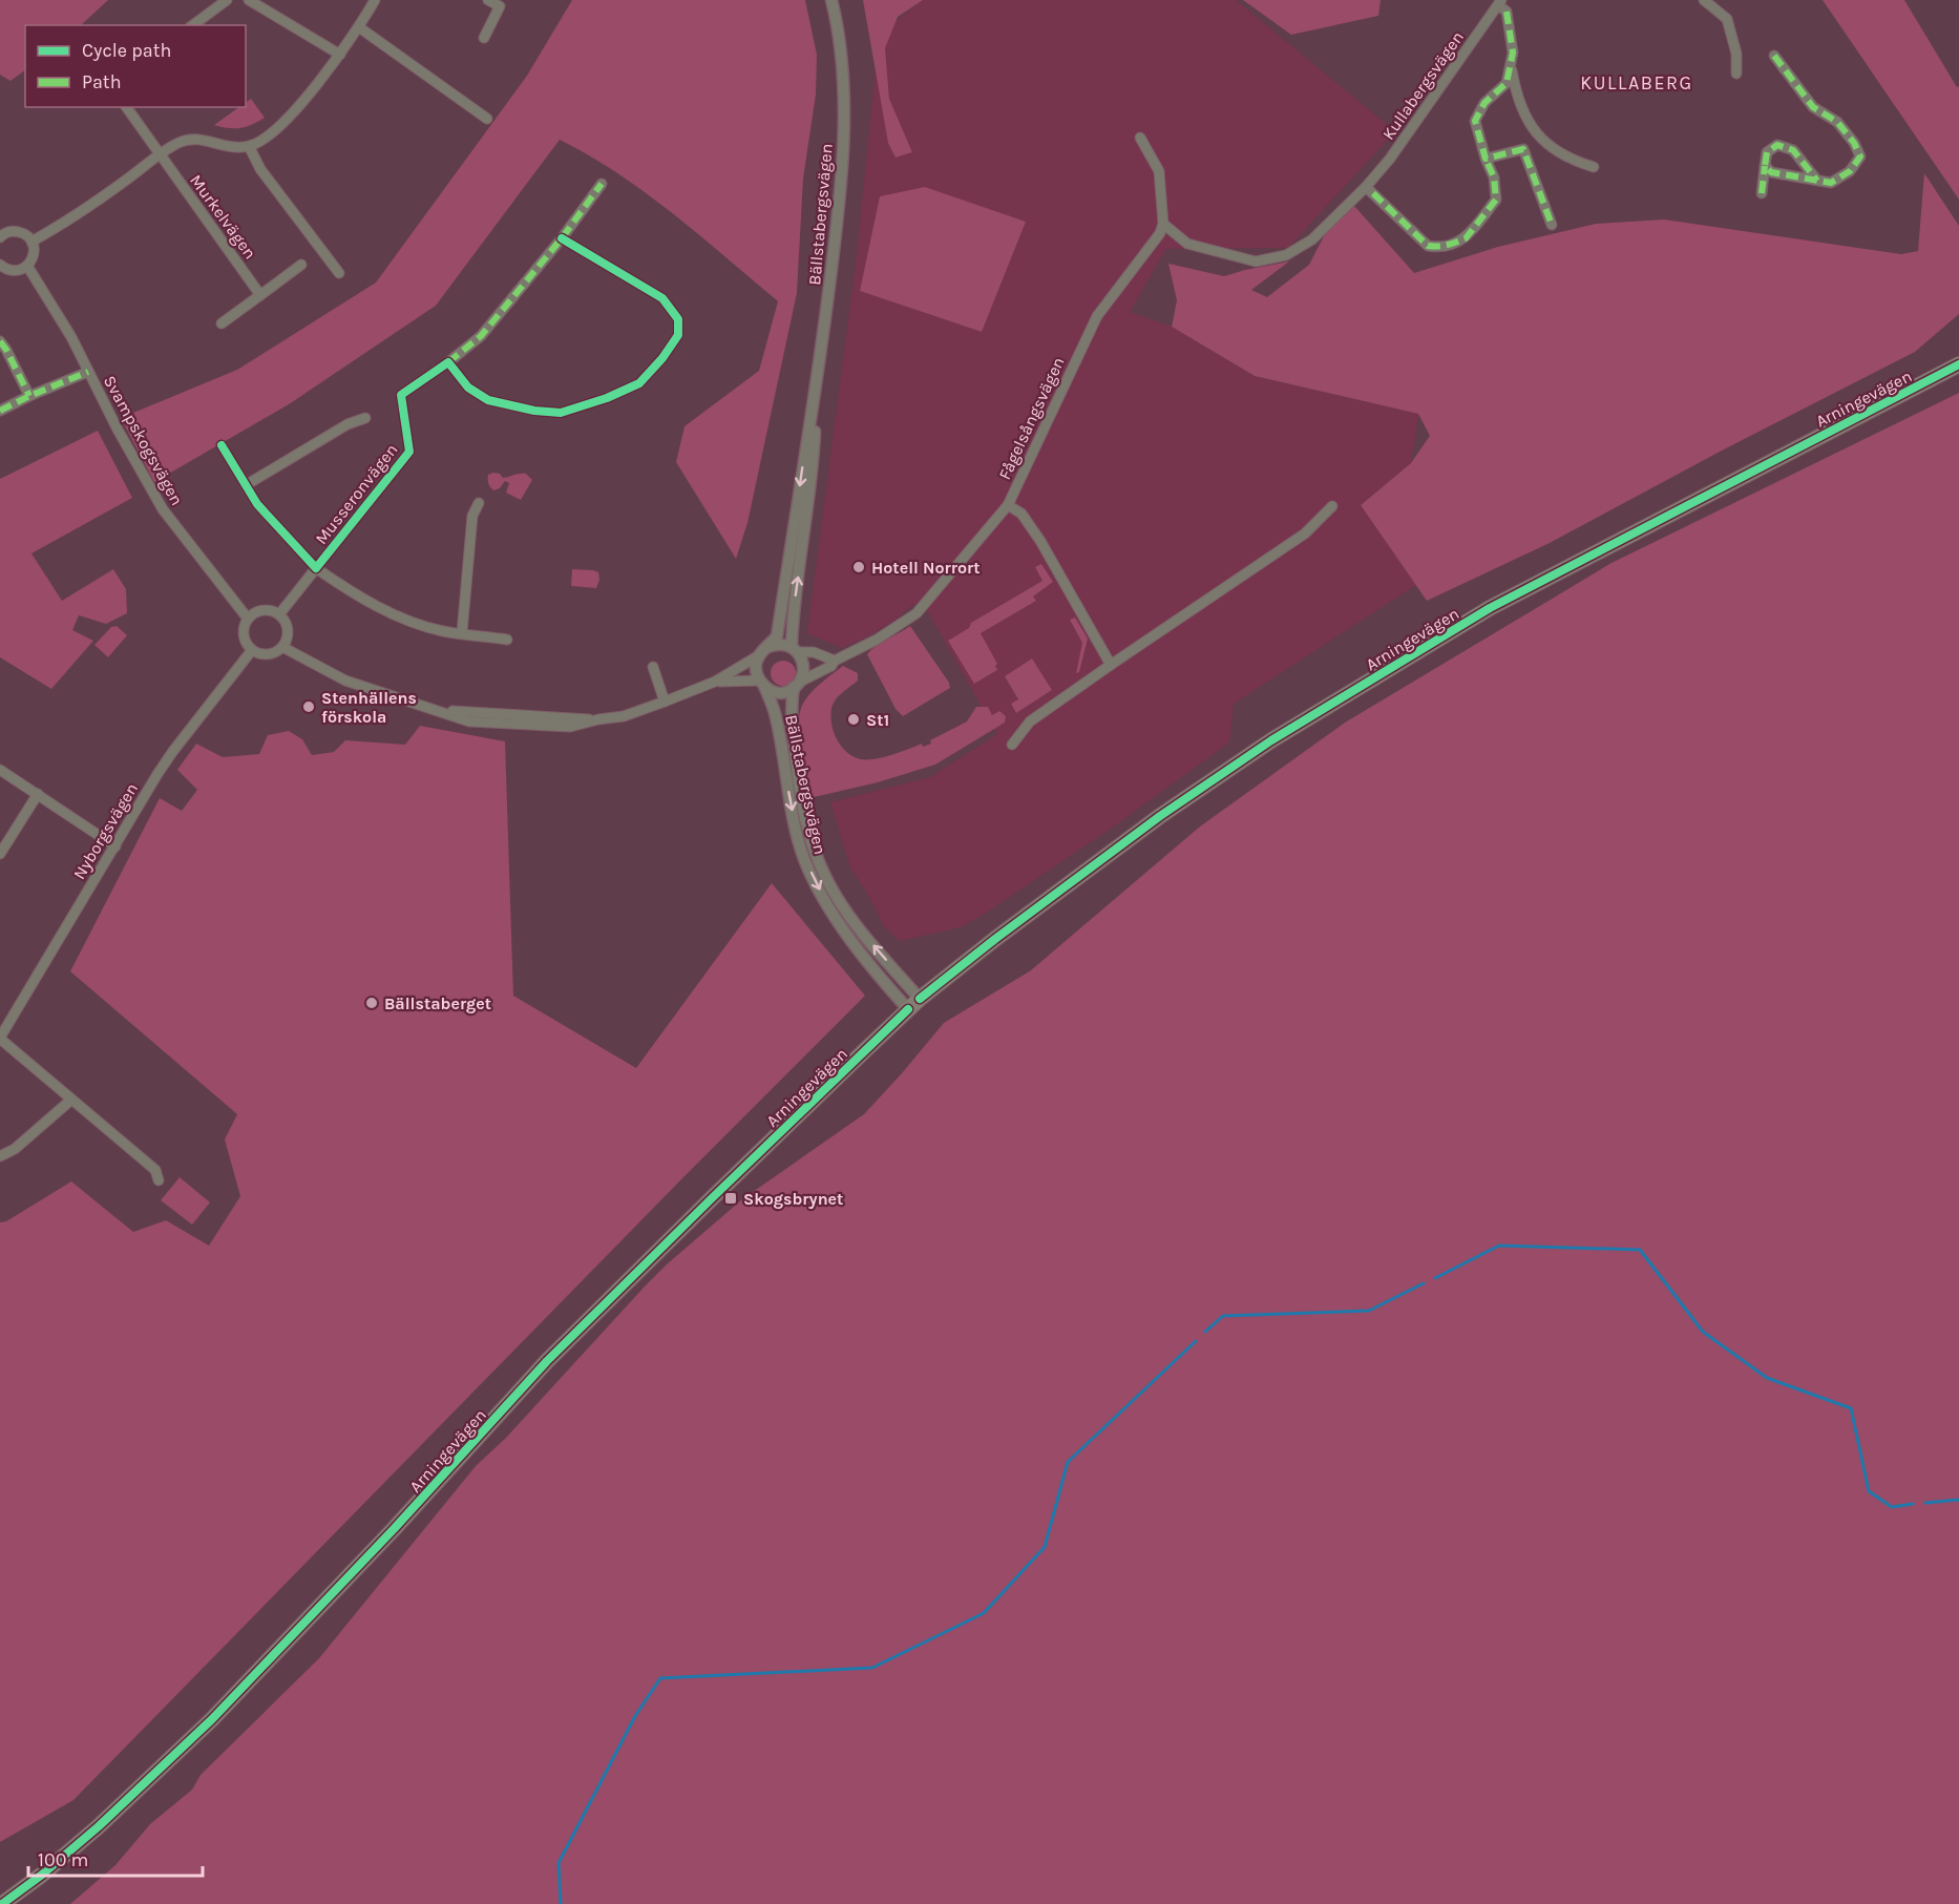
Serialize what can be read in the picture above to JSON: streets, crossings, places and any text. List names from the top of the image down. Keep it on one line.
{"streets":{"main road":["Arningevägen"],"street":["Kullabergsvägen","Bällstabergsvägen","Murkelvägen","Fågelsångsvägen","Svampskogsvägen","Musseronvägen","Nyborgsvägen"]},"crossings":[["Kullabergsvägen","Fågelsångsvägen"],["Bällstabergsvägen","Arningevägen"],["Bällstabergsvägen","Fågelsångsvägen"],["Svampskogsvägen","Musseronvägen"],["Svampskogsvägen","Nyborgsvägen"],["Musseronvägen","Nyborgsvägen"]],"districts":["KULLABERG"],"places":{"other":["Hotell Norrort","Stenhällens förskola","St1","Bällstaberget"],"transit":["Skogsbrynet"]},"legend":["Cycle path","Path"],"scale_bar":"100 m"}
